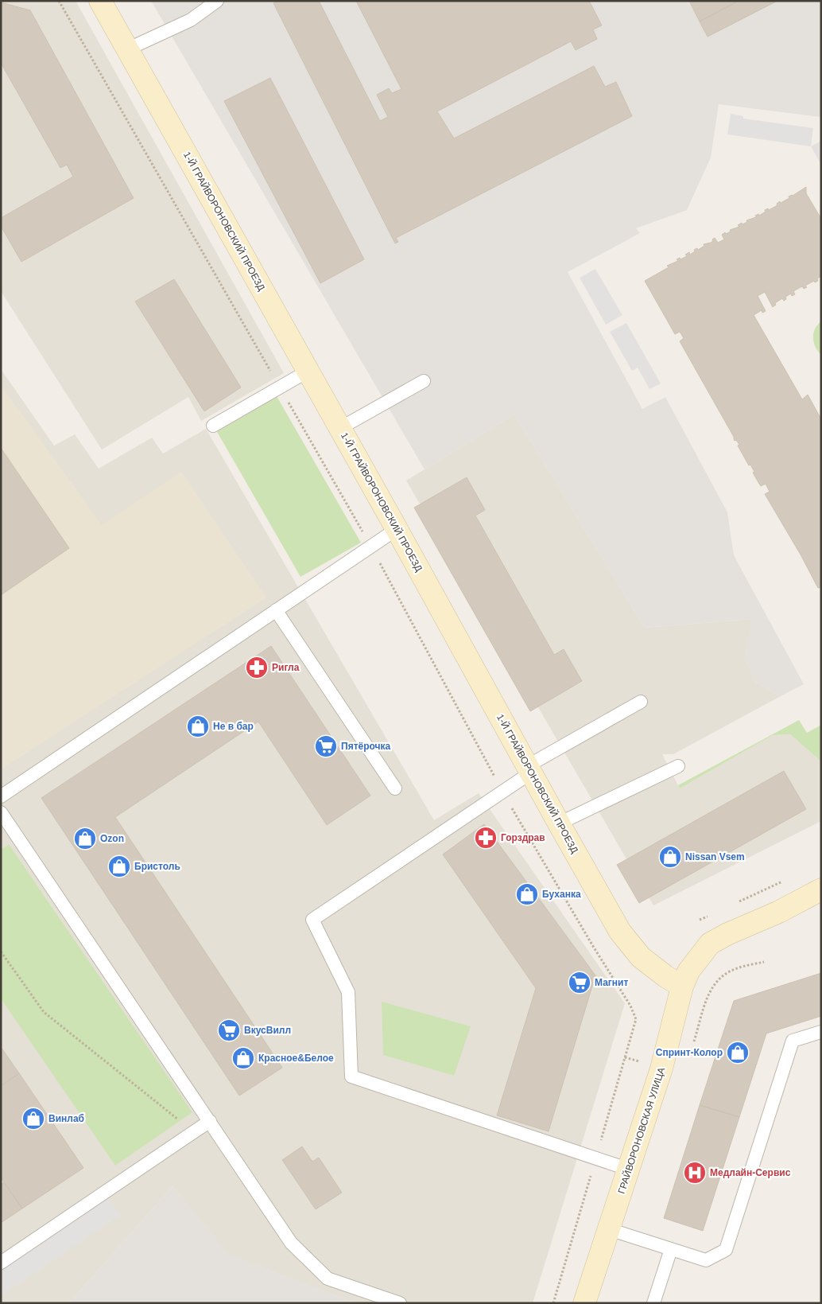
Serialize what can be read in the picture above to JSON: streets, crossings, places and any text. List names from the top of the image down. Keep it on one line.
{"streets":{"main road":["1-Й ГРАЙВОРОНОВСКИЙ ПРОЕЗД","ГРАЙВОРОНОВСКАЯ УЛИЦА"]},"crossings":[["1-Й ГРАЙВОРОНОВСКИЙ ПРОЕЗД","ГРАЙВОРОНОВСКАЯ УЛИЦА"]],"places":{"pharmacy":["Ригла","Горздрав"],"shop":["Не в бар","Ozon","Nissan Vsem","Бристоль","Буханка","Спринт-Колор","Красное&Белое","Винлаб"],"supermarket":["Пятёрочка","Магнит","ВкусВилл"],"hospital":["Медлайн-Сервис"]}}
